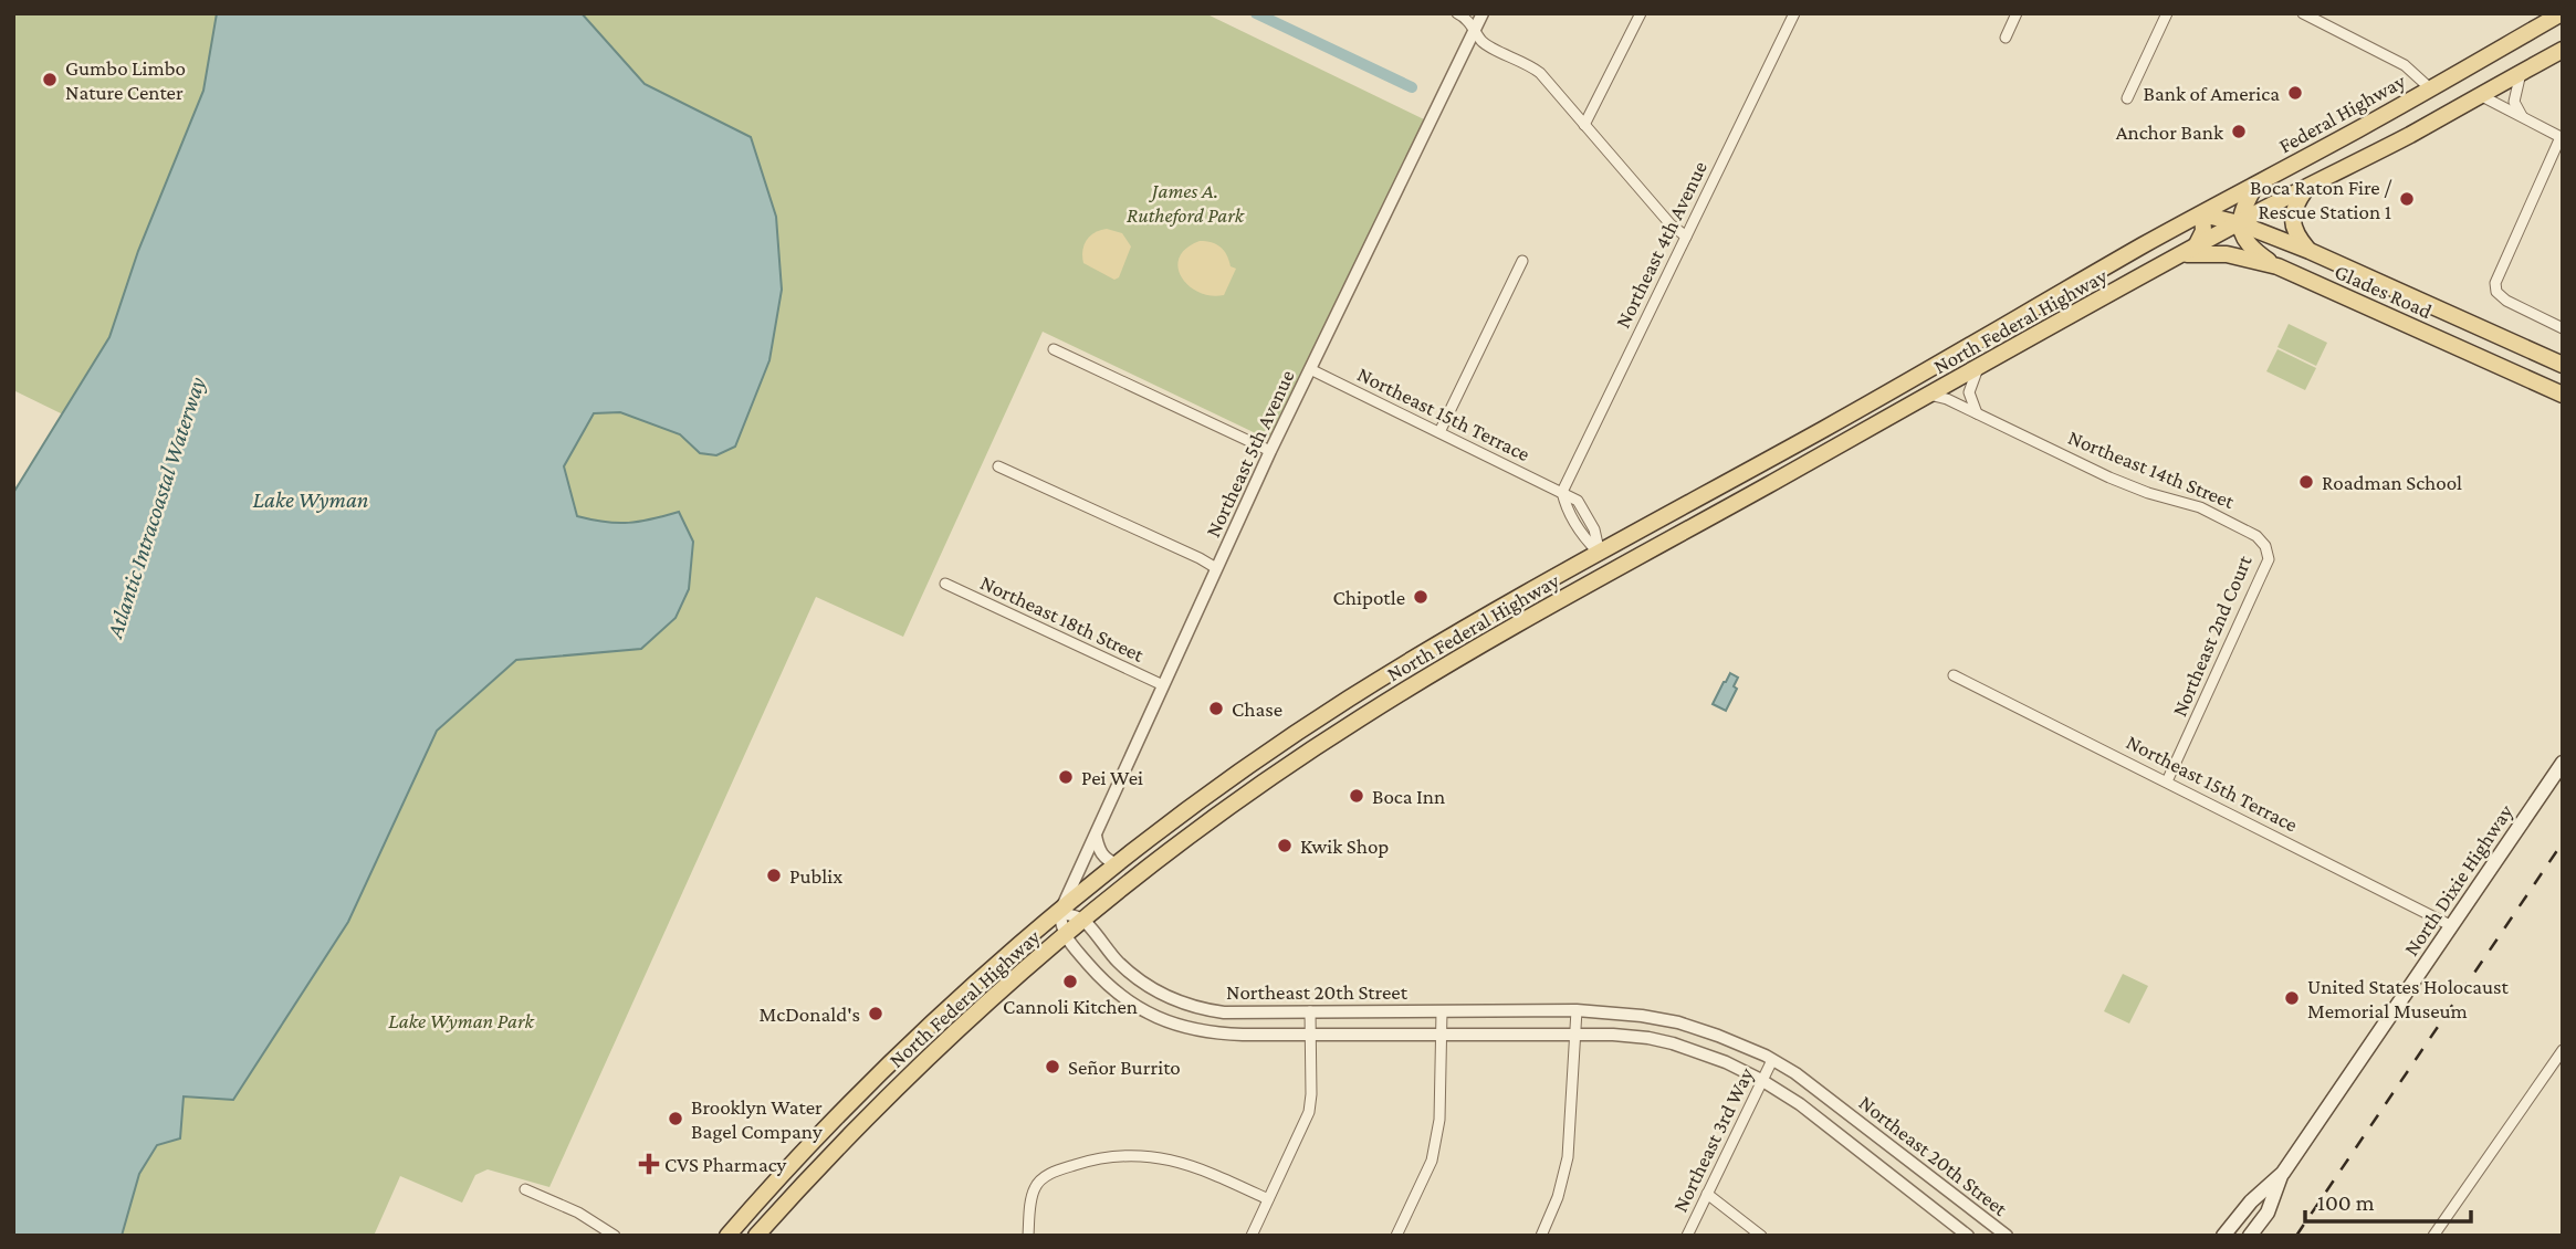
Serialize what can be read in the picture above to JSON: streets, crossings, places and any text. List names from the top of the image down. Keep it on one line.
{"streets":{"main road":["Federal Highway","Glades Road","North Federal Highway","North Dixie Highway"],"street":["Northeast 4th Avenue","Northeast 15th Terrace","Northeast 5th Avenue","Northeast 14th Street","Northeast 18th Street","Northeast 2nd Court","Northeast 20th Street","Northeast 3rd Way"]},"crossings":[["Federal Highway","Glades Road"],["Federal Highway","North Federal Highway"],["Northeast 4th Avenue","Northeast 15th Terrace"],["Glades Road","North Federal Highway"],["North Federal Highway","Northeast 15th Terrace"],["North Federal Highway","Northeast 5th Avenue"],["North Federal Highway","Northeast 14th Street"],["North Federal Highway","Northeast 20th Street"],["Northeast 15th Terrace","Northeast 5th Avenue"],["Northeast 15th Terrace","Northeast 2nd Court"],["Northeast 15th Terrace","North Dixie Highway"],["Northeast 5th Avenue","Northeast 18th Street"],["Northeast 14th Street","Northeast 2nd Court"],["Northeast 20th Street","Northeast 3rd Way"]],"water":["Lake Wyman","Atlantic Intracoastal Waterway"],"parks":["James A. Rutheford Park","Lake Wyman Park"],"places":{"other":["Gumbo Limbo Nature Center","Bank of America","Anchor Bank","Boca Raton Fire / Rescue Station 1","Roadman School","Chipotle","Chase","Pei Wei","Boca Inn","Kwik Shop","Publix","Cannoli Kitchen","United States Holocaust Memorial Museum","McDonald's","Señor Burrito","Brooklyn Water Bagel Company"],"health":["CVS Pharmacy"]},"scale_bar":"100 m"}
